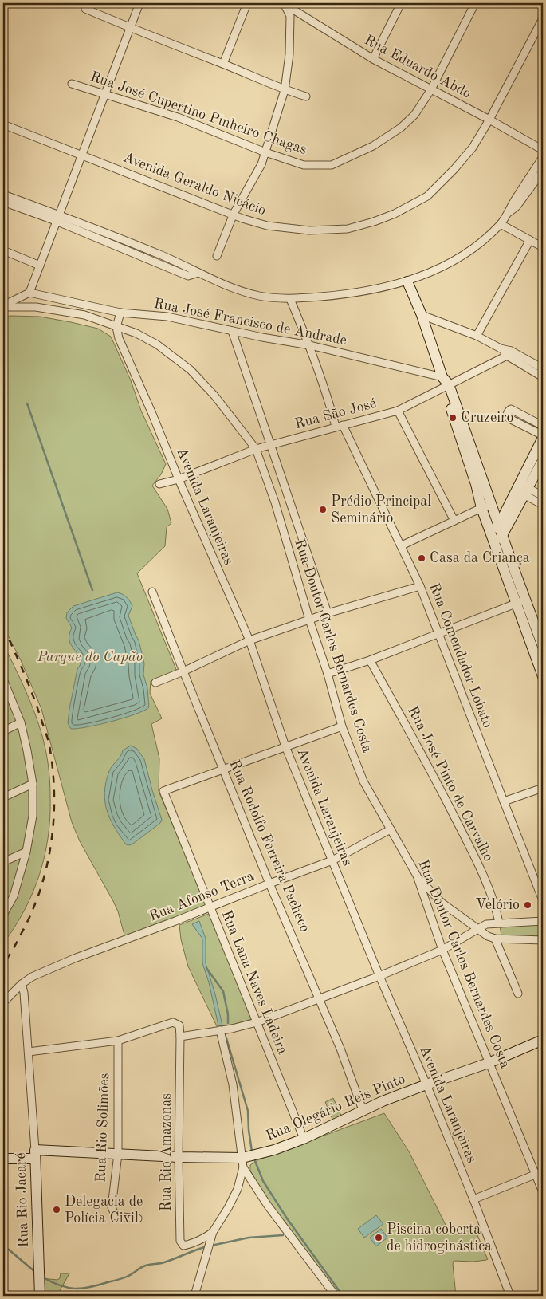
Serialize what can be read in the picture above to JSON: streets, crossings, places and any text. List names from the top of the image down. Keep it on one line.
{"streets":{"street":["Rua Eduardo Abdo","Rua José Cupertino Pinheiro Chagas","Avenida Geraldo Nicácio","Rua José Francisco de Andrade","Rua São José","Avenida Laranjeiras","Rua Doutor Carlos Bernardes Costa","Rua Comendador Lobato","Rua José Pinto de Carvalho","Rua Rodolfo Ferreira Pacheco","Rua Afonso Terra","Rua Lana Naves Ladeira","Rua Olegário Reis Pinto","Rua Rio Solimões","Rua Rio Amazonas","Rua Rio Jacaré"]},"crossings":[["Rua Eduardo Abdo","Rua José Cupertino Pinheiro Chagas"],["Rua Eduardo Abdo","Avenida Geraldo Nicácio"],["Rua José Francisco de Andrade","Rua São José"],["Rua José Francisco de Andrade","Rua Comendador Lobato"],["Rua São José","Avenida Laranjeiras"],["Rua São José","Rua Doutor Carlos Bernardes Costa"],["Rua São José","Rua Comendador Lobato"],["Avenida Laranjeiras","Rua Doutor Carlos Bernardes Costa"],["Avenida Laranjeiras","Rua Afonso Terra"],["Avenida Laranjeiras","Rua Olegário Reis Pinto"],["Rua Doutor Carlos Bernardes Costa","Rua Afonso Terra"],["Rua Doutor Carlos Bernardes Costa","Rua Olegário Reis Pinto"],["Rua Rodolfo Ferreira Pacheco","Rua Afonso Terra"],["Rua Rodolfo Ferreira Pacheco","Rua Lana Naves Ladeira"],["Rua Rodolfo Ferreira Pacheco","Rua Olegário Reis Pinto"],["Rua Afonso Terra","Rua Lana Naves Ladeira"],["Rua Afonso Terra","Rua Rio Jacaré"],["Rua Lana Naves Ladeira","Rua Olegário Reis Pinto"],["Rua Olegário Reis Pinto","Rua Rio Solimões"],["Rua Olegário Reis Pinto","Rua Rio Amazonas"],["Rua Olegário Reis Pinto","Rua Rio Jacaré"],["Rua Rio Solimões","Rua Rio Amazonas"]],"parks":["Parque do Capão"],"places":["Cruzeiro","Prédio Principal Seminário","Casa da Criança","Velório","Delegacia de Polícia Civil","Piscina coberta de hidroginástica"]}
